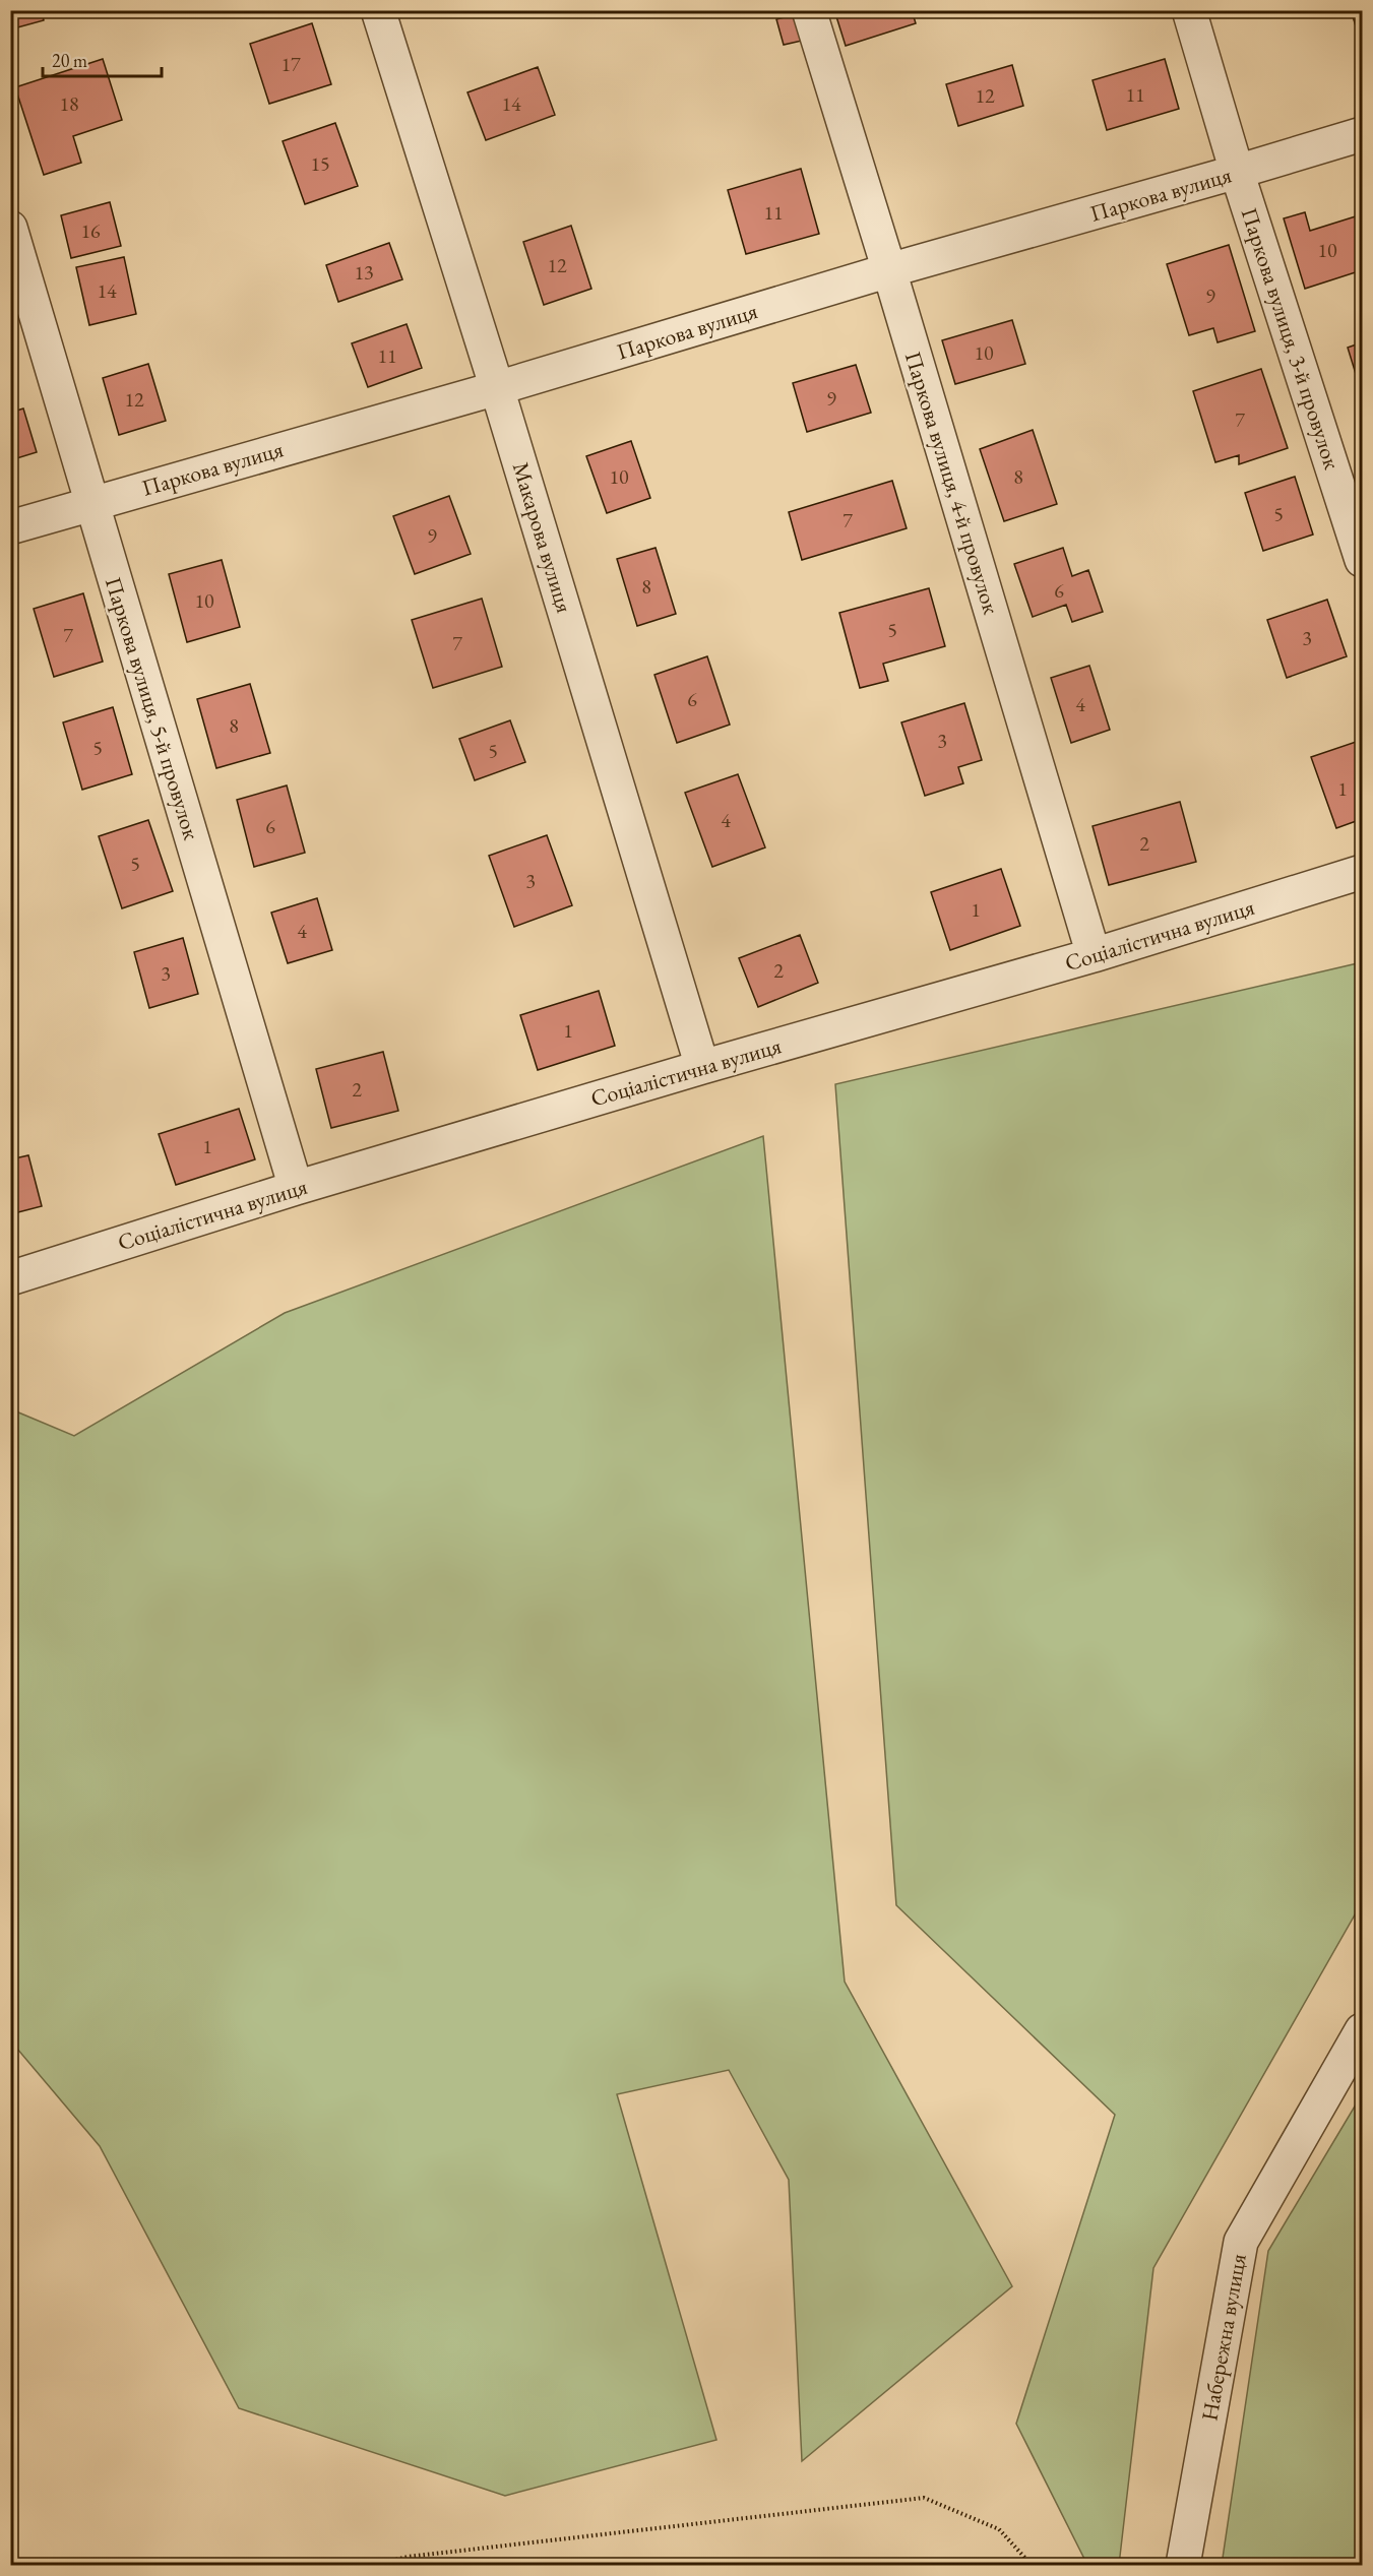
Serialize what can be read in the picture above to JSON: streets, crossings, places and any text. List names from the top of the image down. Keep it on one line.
{"streets":{"street":["Паркова вулиця","Паркова вулиця, 3-й провулок","Паркова вулиця, 4-й провулок","Макарова вулиця","Паркова вулиця, 5-й провулок","Соціалістична вулиця","Набережна вулиця"]},"crossings":[["Паркова вулиця","Паркова вулиця, 3-й провулок"],["Паркова вулиця","Паркова вулиця, 4-й провулок"],["Паркова вулиця","Макарова вулиця"],["Паркова вулиця","Паркова вулиця, 5-й провулок"],["Паркова вулиця, 4-й провулок","Соціалістична вулиця"],["Макарова вулиця","Соціалістична вулиця"],["Паркова вулиця, 5-й провулок","Соціалістична вулиця"]],"house_numbers":["17","11","12","18","14","15","11","16","10","12","13","14","9","10","11","9","12","7","10","8","5","7","9","8","6","10","5","7","3","7","6","4","8","3","5","5","1","4","6","2","5","3","1","4","2","3","1","2","1"],"scale_bar":"20 m"}
